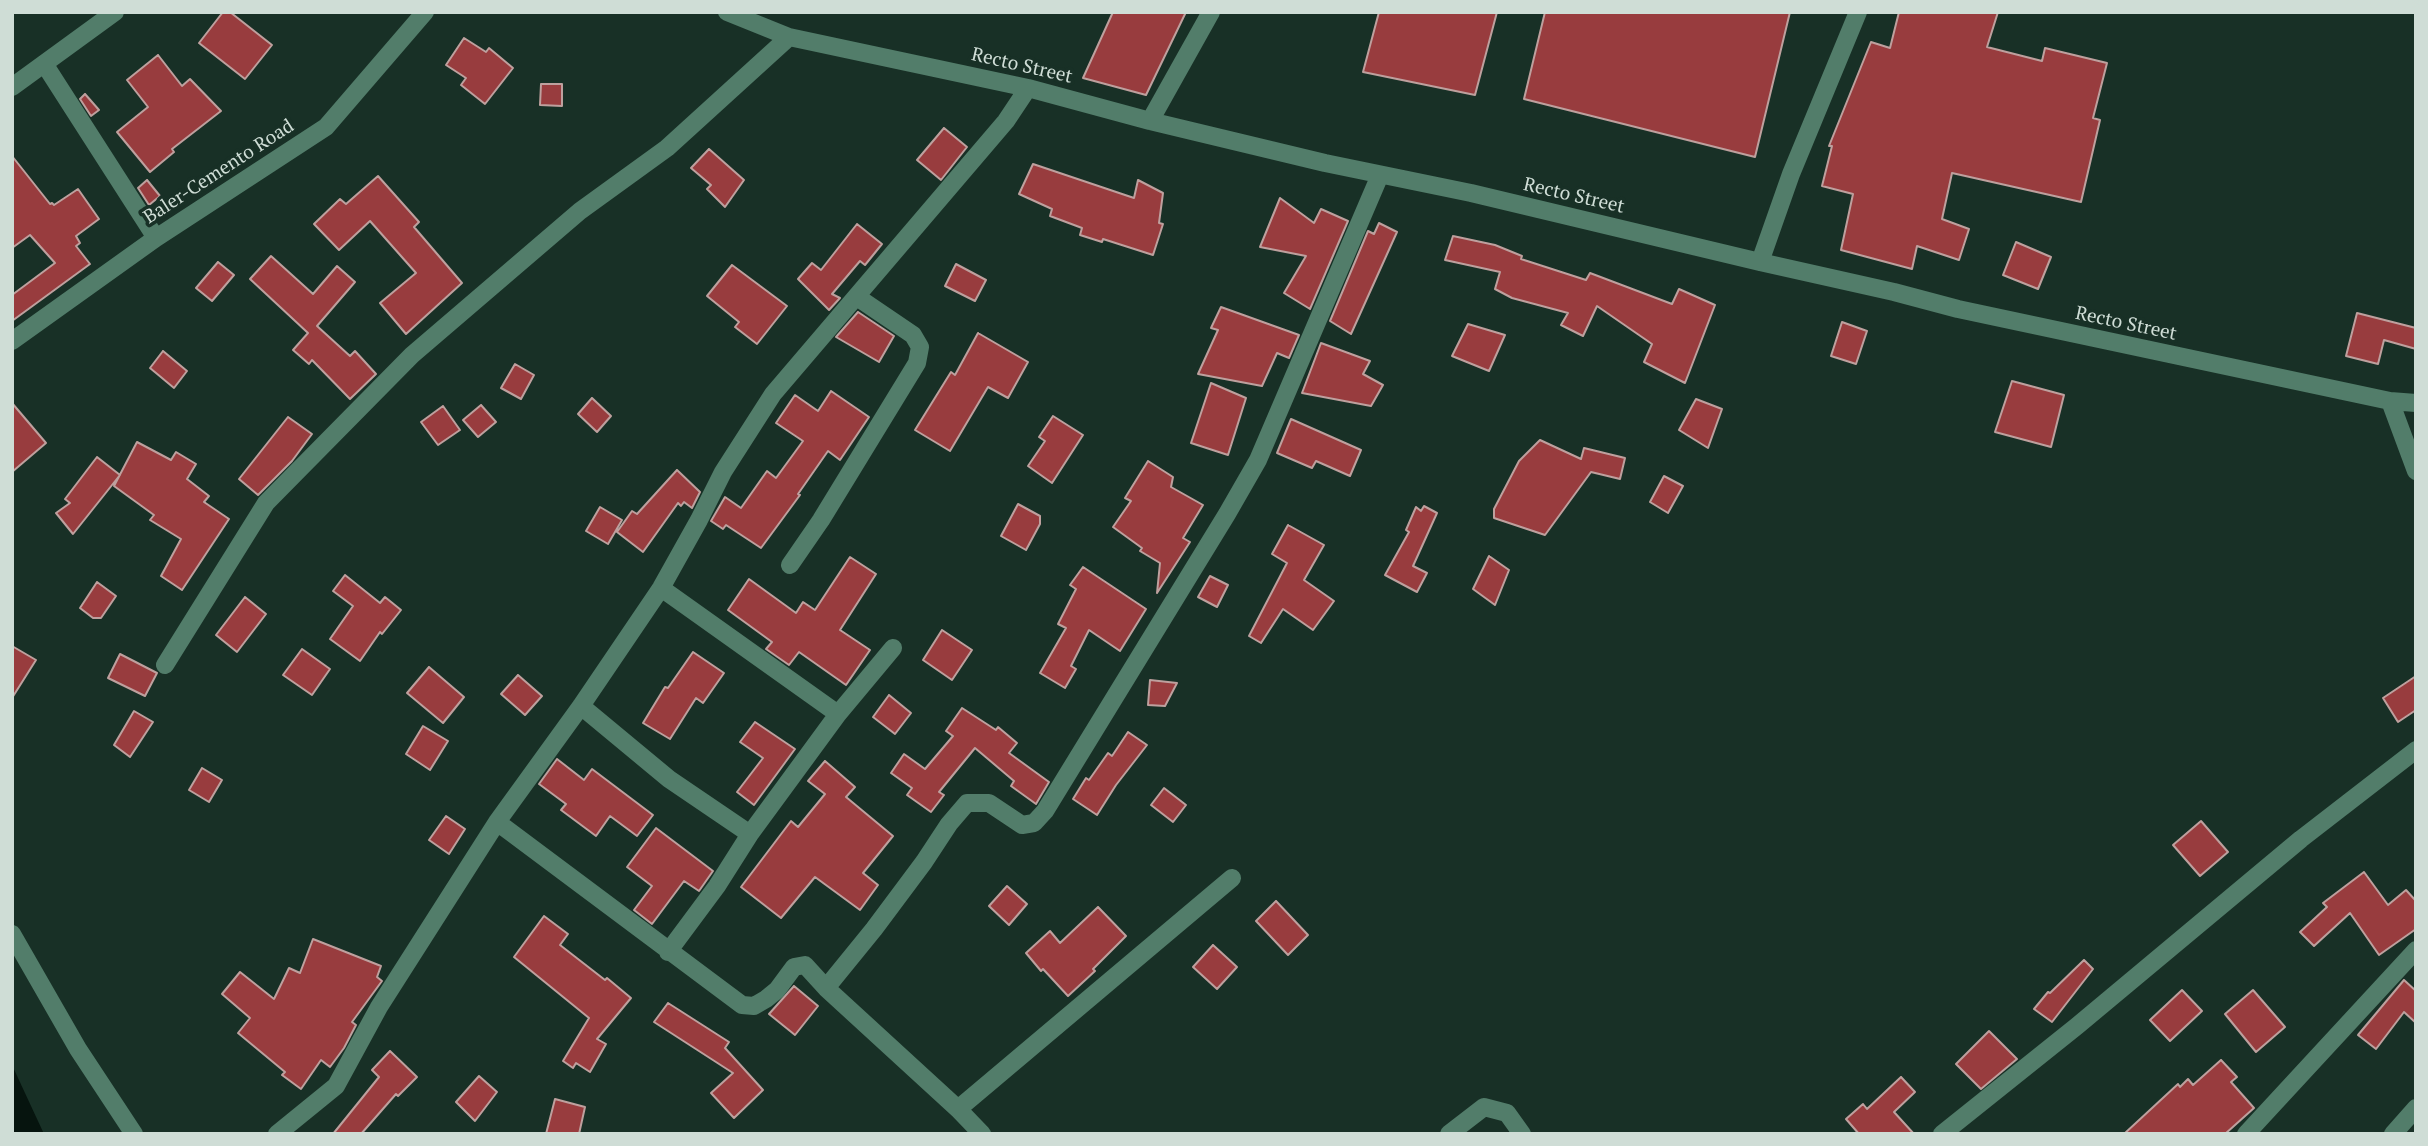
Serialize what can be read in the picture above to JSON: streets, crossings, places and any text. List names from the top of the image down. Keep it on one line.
{"streets":{"street":["Recto Street","Baler-Cemento Road"]}}
